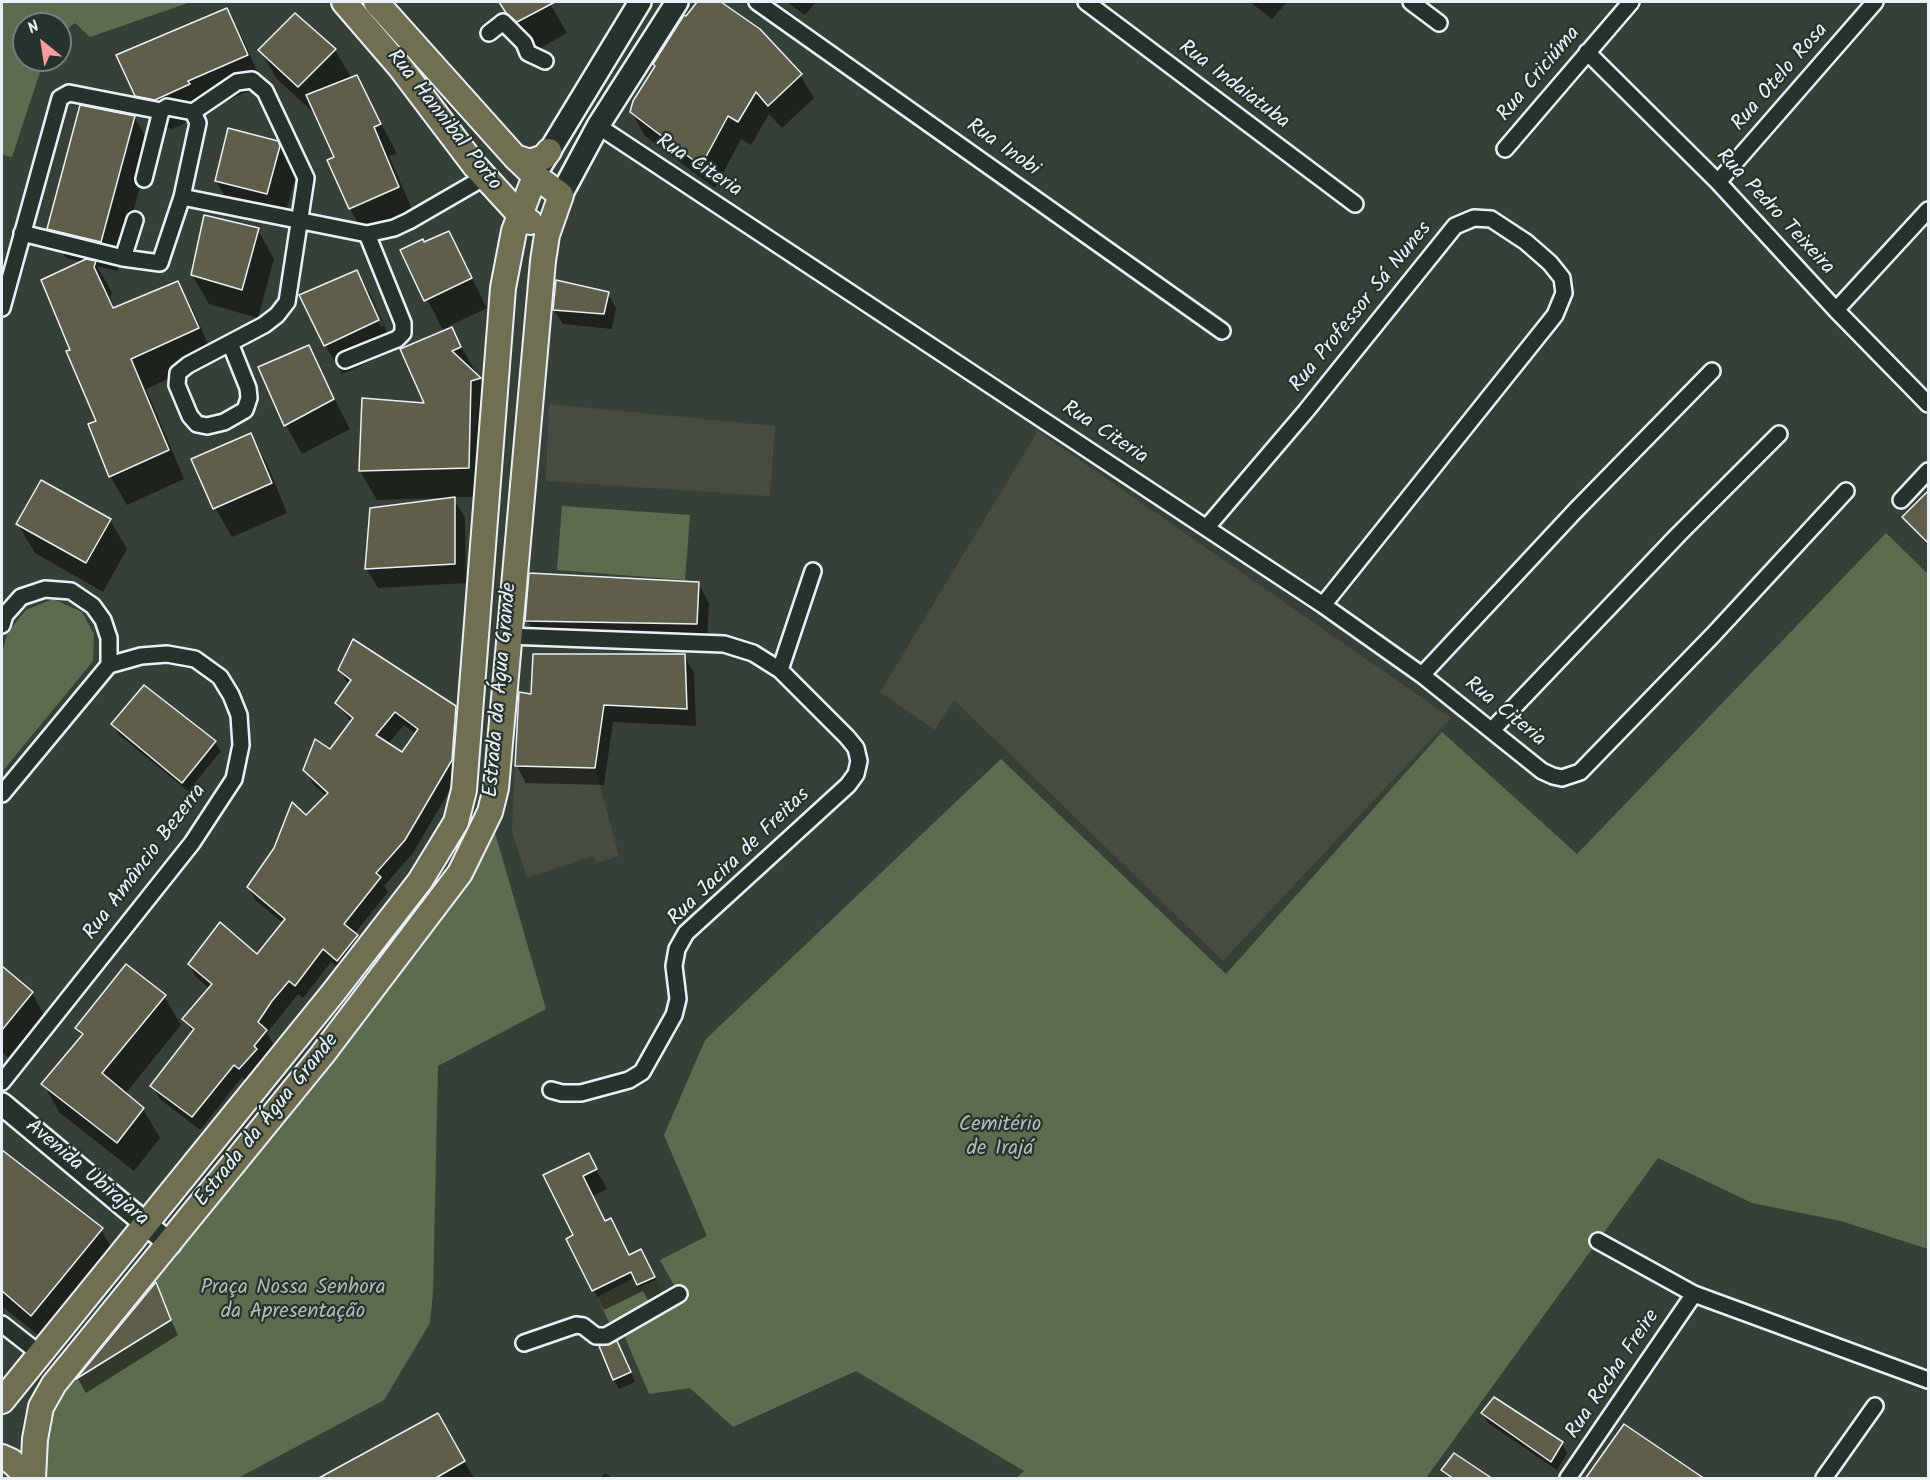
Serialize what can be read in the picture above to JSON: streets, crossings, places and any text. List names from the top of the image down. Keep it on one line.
{"streets":{"main road":["Rua Hannibal Porto","Estrada da Água Grande","Avenida Ubirajara"],"street":["Rua Criciúma","Rua Otelo Rosa","Rua Indaiatuba","Rua Inobi","Rua Citeria","Rua Pedro Teixeira","Rua Professor Sá Nunes","Rua Jacira de Freitas","Rua Amâncio Bezerra","Rua Rocha Freire"]},"crossings":[["Rua Criciúma","Rua Pedro Teixeira"],["Rua Otelo Rosa","Rua Pedro Teixeira"],["Rua Hannibal Porto","Estrada da Água Grande"],["Rua Citeria","Rua Professor Sá Nunes"],["Rua Citeria","Estrada da Água Grande"],["Estrada da Água Grande","Avenida Ubirajara"]],"parks":["Cemitério de Irajá","Praça Nossa Senhora da Apresentação"],"north":"top left"}
